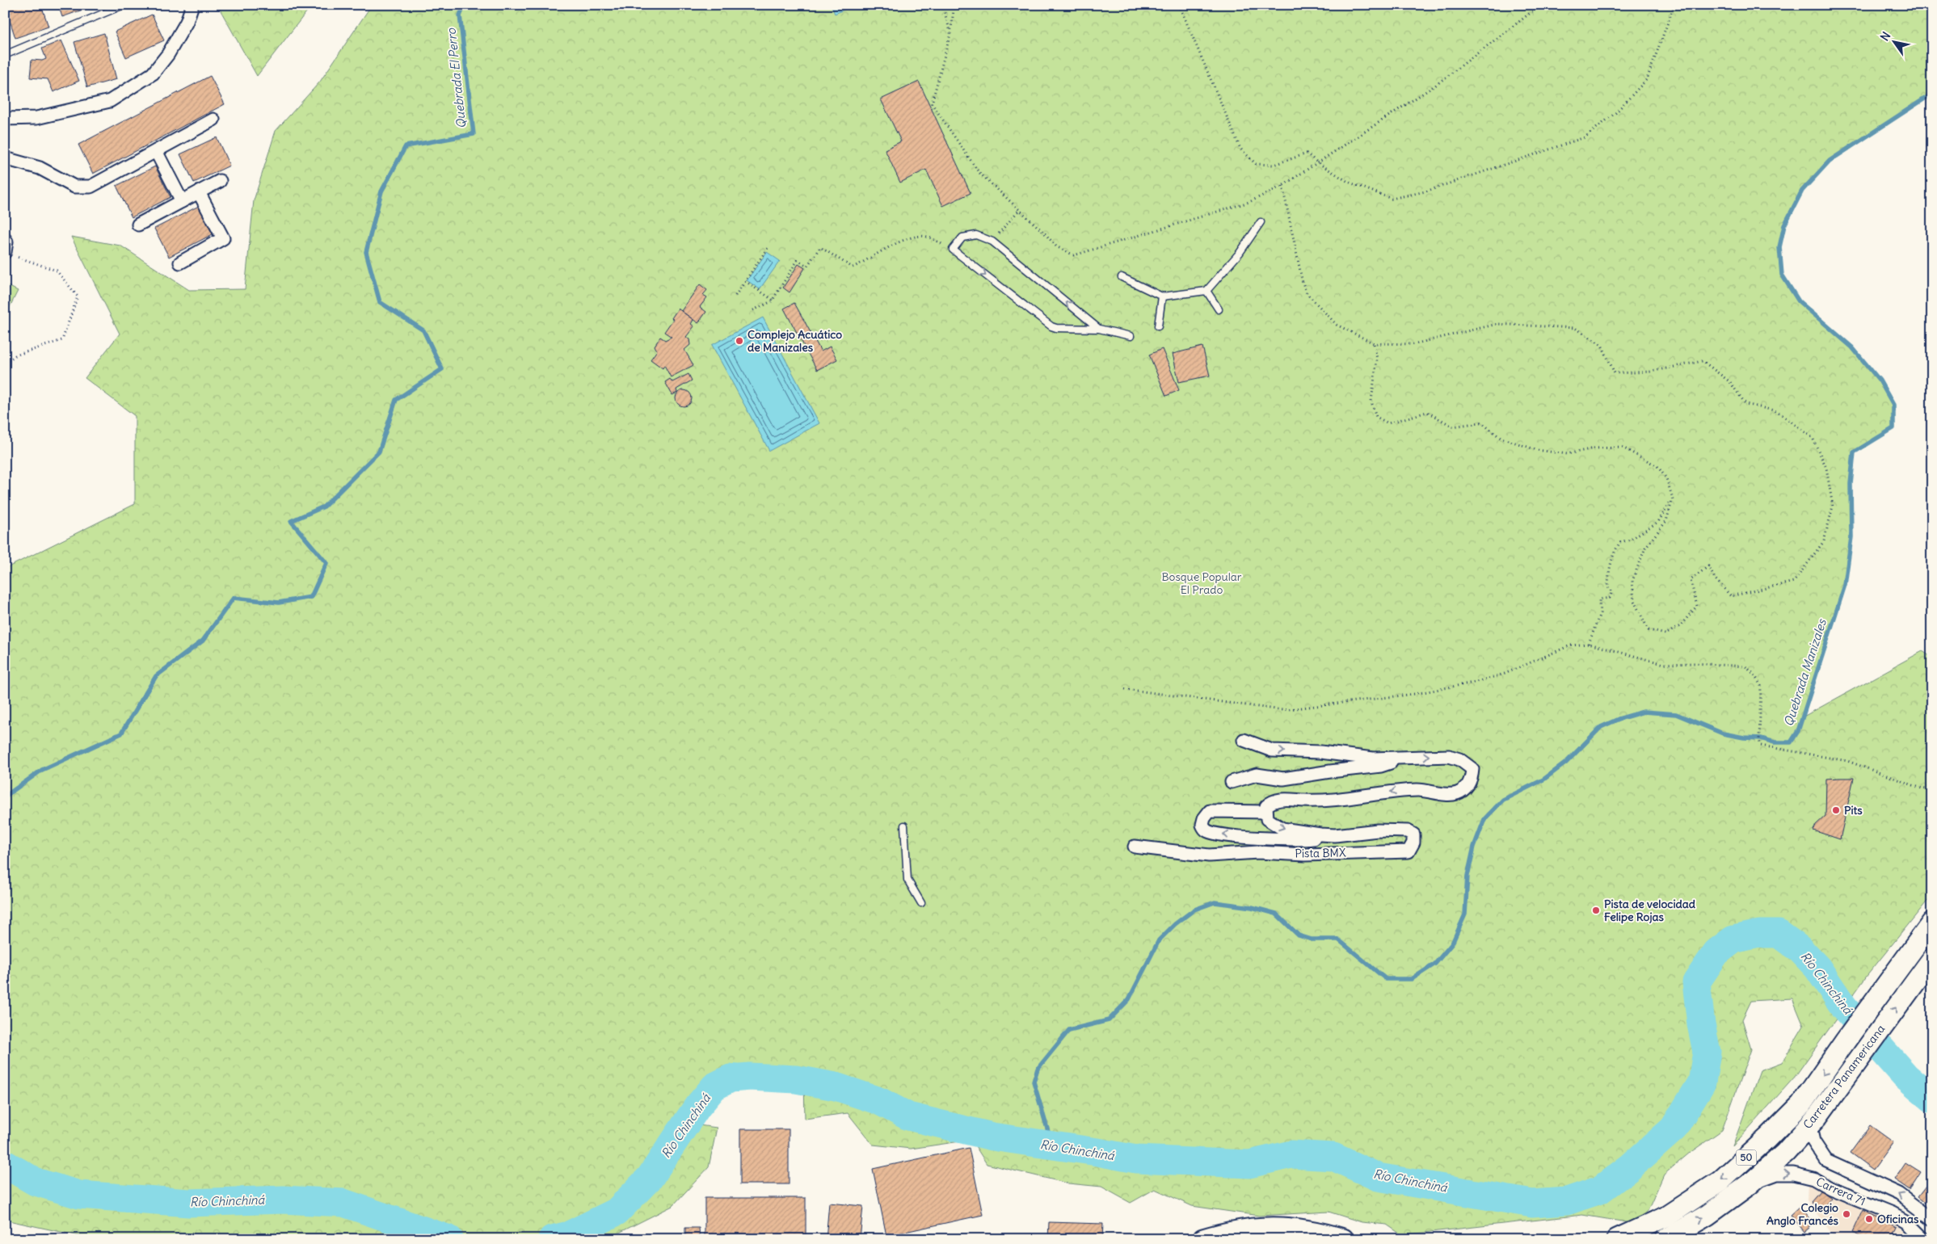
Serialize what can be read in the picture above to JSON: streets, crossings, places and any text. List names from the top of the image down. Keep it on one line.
{"streets":{"highway":["Carretera Panamericana","50"],"street":["Pista BMX","Carrera 71"]},"crossings":[["Carretera Panamericana","Carrera 71"]],"water":["Quebrada El Perro","Quebrada Manizales","Río Chinchiná"],"parks":["Bosque Popular El Prado"],"places":["Complejo Acuático de Manizales","Pits","Pista de velocidad Felipe Rojas","Colegio Anglo Francés","Oficinas"],"north":"top left"}
